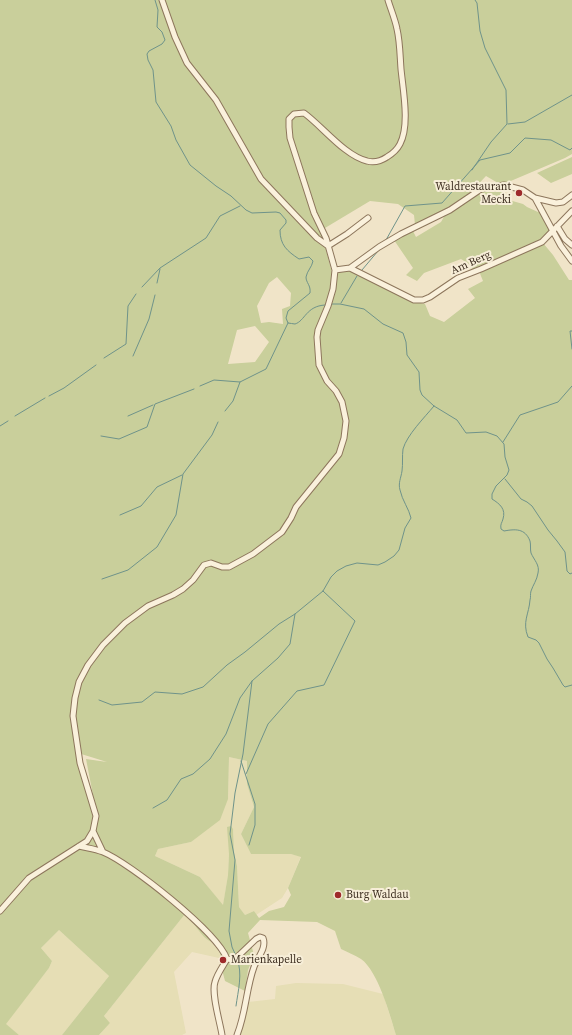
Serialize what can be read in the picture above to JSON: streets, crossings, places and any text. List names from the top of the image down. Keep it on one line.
{"streets":{"street":["Am Berg"]},"places":["Waldrestaurant Mecki","Burg Waldau","Marienkapelle"]}
